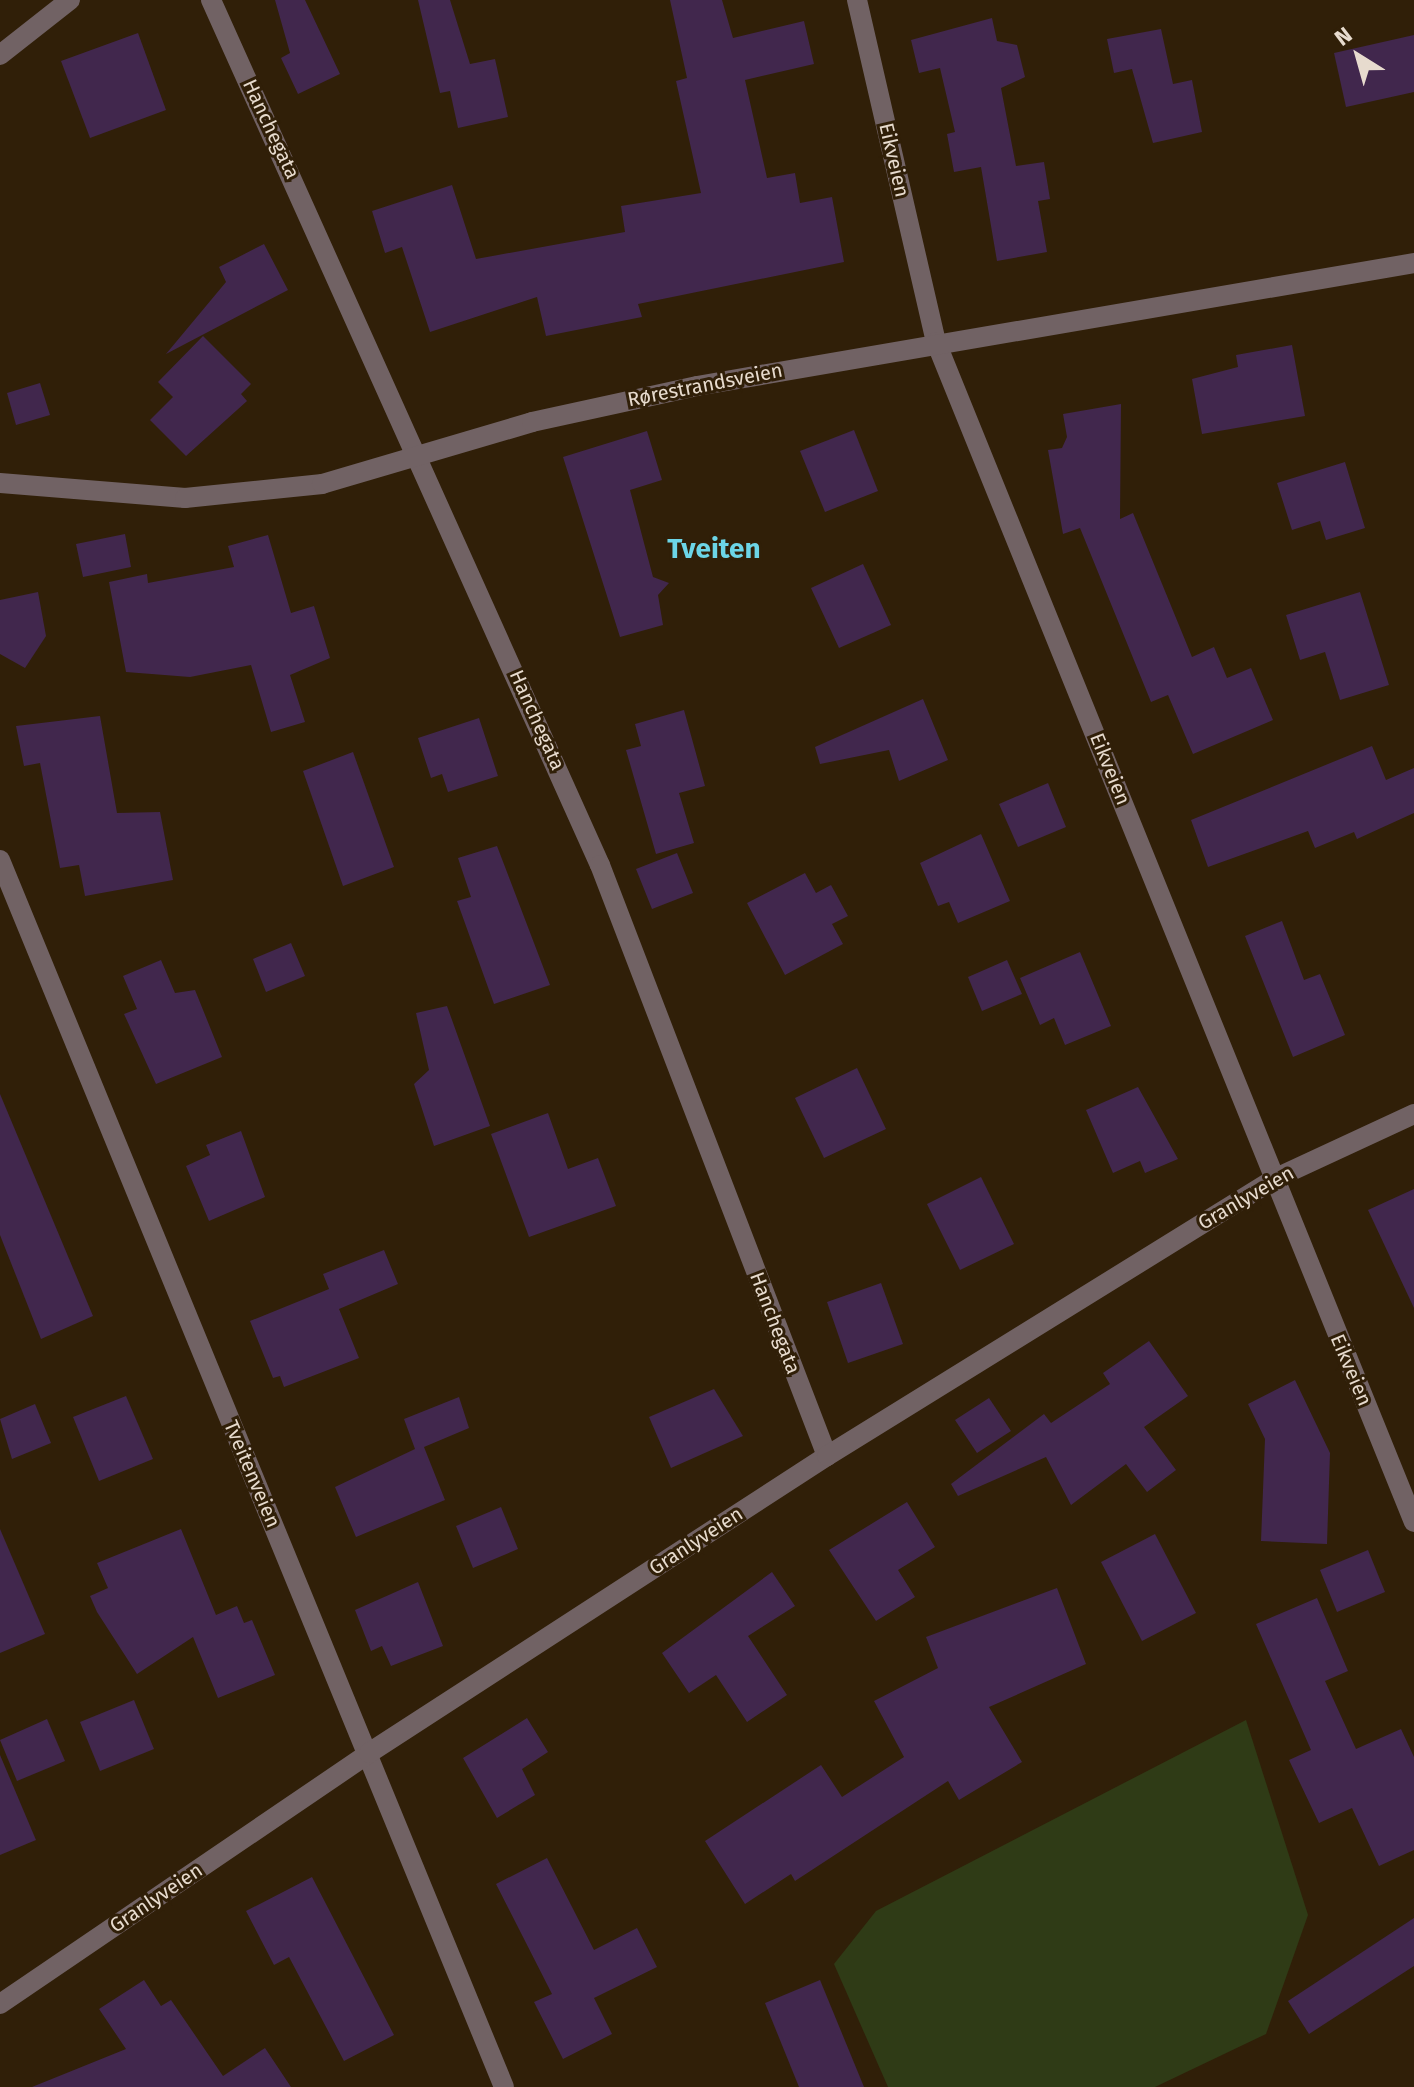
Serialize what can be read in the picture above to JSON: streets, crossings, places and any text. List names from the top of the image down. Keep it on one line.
{"streets":{"street":["Hanchegata","Eikveien","Rørestrandsveien","Granlyveien","Tveitenveien"]},"crossings":[["Hanchegata","Rørestrandsveien"],["Hanchegata","Granlyveien"],["Eikveien","Rørestrandsveien"],["Eikveien","Granlyveien"],["Granlyveien","Tveitenveien"]],"districts":["Tveiten"],"north":"top left"}
